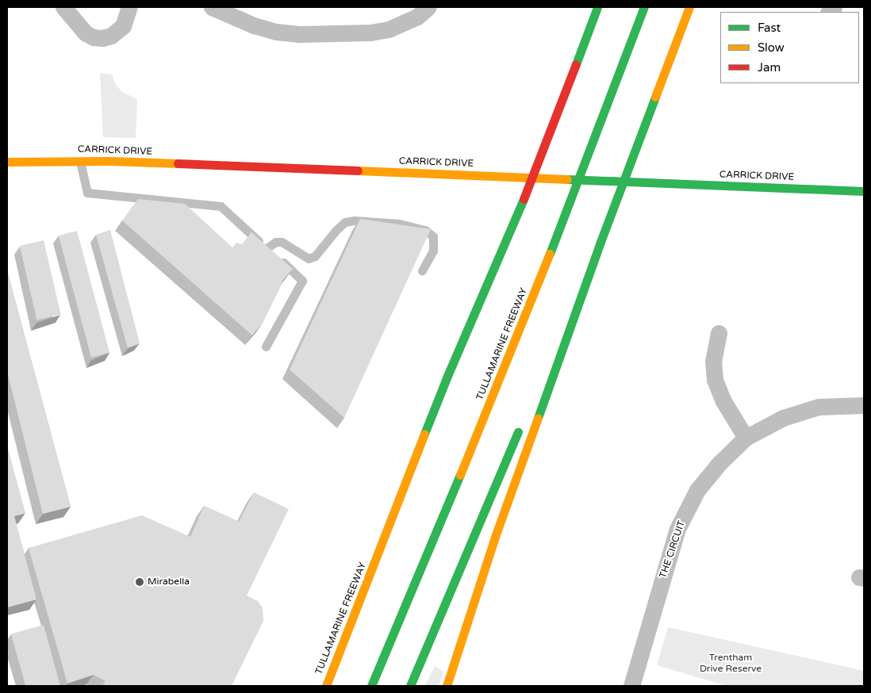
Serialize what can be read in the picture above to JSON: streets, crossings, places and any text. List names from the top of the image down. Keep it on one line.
{"streets":{"main road":["CARRICK DRIVE","TULLAMARINE FREEWAY"],"street":["THE CIRCUIT"]},"parks":["Trentham Drive Reserve"],"places":["Mirabella"],"legend":["Fast","Slow","Jam"]}
